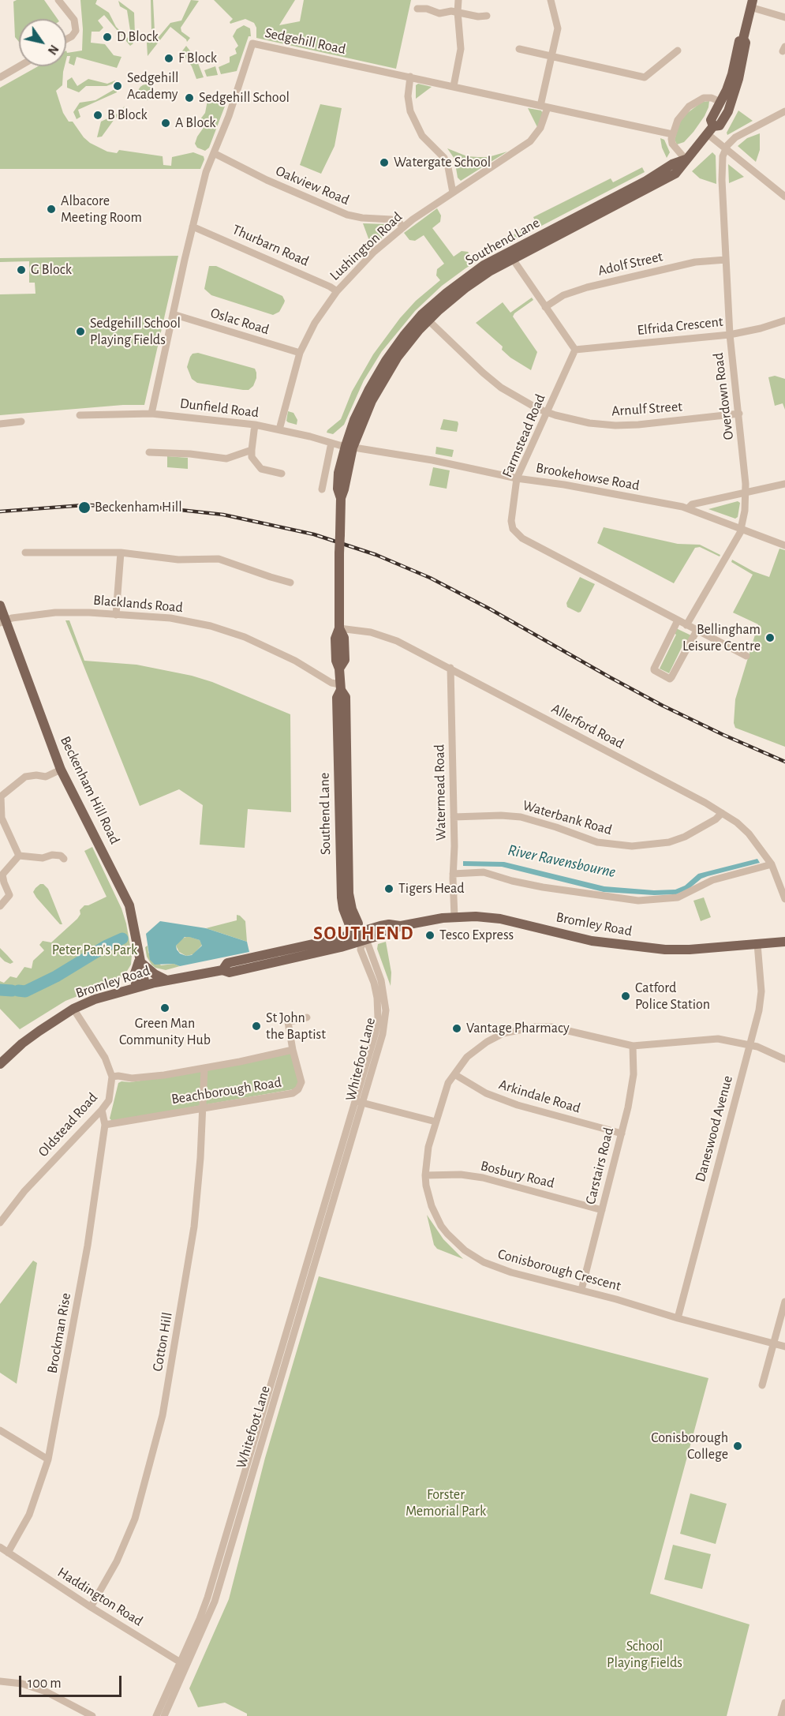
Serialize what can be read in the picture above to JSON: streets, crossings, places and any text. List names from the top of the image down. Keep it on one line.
{"streets":{"main road":["Southend Lane","Beckenham Hill Road","Bromley Road"],"street":["Sedgehill Road","Oakview Road","Thurbarn Road","Lushington Road","Adolf Street","Oslac Road","Elfrida Crescent","Overdown Road","Dunfield Road","Arnulf Street","Farmstead Road","Brookehowse Road","Blacklands Road","Allerford Road","Watermead Road","Waterbank Road","Whitefoot Lane","Beachborough Road","Arkindale Road","Oldstead Road","Daneswood Avenue","Carstairs Road","Bosbury Road","Conisborough Crescent","Brockman Rise","Cotton Hill","Haddington Road"]},"crossings":[["Sedgehill Road","Oakview Road"],["Sedgehill Road","Thurbarn Road"],["Sedgehill Road","Lushington Road"],["Sedgehill Road","Oslac Road"],["Sedgehill Road","Dunfield Road"],["Oakview Road","Lushington Road"],["Southend Lane","Dunfield Road"],["Southend Lane","Arnulf Street"],["Southend Lane","Brookehowse Road"],["Southend Lane","Blacklands Road"],["Southend Lane","Allerford Road"],["Southend Lane","Bromley Road"],["Southend Lane","Whitefoot Lane"],["Thurbarn Road","Lushington Road"],["Lushington Road","Oslac Road"],["Lushington Road","Dunfield Road"],["Adolf Street","Overdown Road"],["Elfrida Crescent","Overdown Road"],["Elfrida Crescent","Farmstead Road"],["Overdown Road","Arnulf Street"],["Overdown Road","Farmstead Road"],["Overdown Road","Brookehowse Road"],["Dunfield Road","Brookehowse Road"],["Arnulf Street","Farmstead Road"],["Farmstead Road","Brookehowse Road"],["Blacklands Road","Beckenham Hill Road"],["Allerford Road","Watermead Road"],["Allerford Road","Waterbank Road"],["Beckenham Hill Road","Bromley Road"],["Watermead Road","Waterbank Road"],["Watermead Road","Bromley Road"],["Bromley Road","Whitefoot Lane"],["Bromley Road","Oldstead Road"],["Bromley Road","Daneswood Avenue"],["Whitefoot Lane","Haddington Road"],["Beachborough Road","Oldstead Road"],["Beachborough Road","Brockman Rise"],["Beachborough Road","Cotton Hill"],["Arkindale Road","Carstairs Road"],["Arkindale Road","Conisborough Crescent"],["Oldstead Road","Brockman Rise"],["Daneswood Avenue","Conisborough Crescent"],["Carstairs Road","Bosbury Road"],["Carstairs Road","Conisborough Crescent"],["Bosbury Road","Conisborough Crescent"],["Brockman Rise","Haddington Road"],["Cotton Hill","Haddington Road"]],"districts":["SOUTHEND"],"water":["River Ravensbourne"],"parks":["Peter Pan's Park","Forster Memorial Park","School Playing Fields"],"places":["D Block","F Block","Sedgehill Academy","Sedgehill School","B Block","A Block","Watergate School","Albacore Meeting Room","G Block","Sedgehill School Playing Fields","Beckenham Hill","Bellingham Leisure Centre","Tigers Head","Tesco Express","Catford Police Station","Green Man Community Hub","St John the Baptist","Vantage Pharmacy","Conisborough College"],"scale_bar":"100 m","north":"bottom right"}
